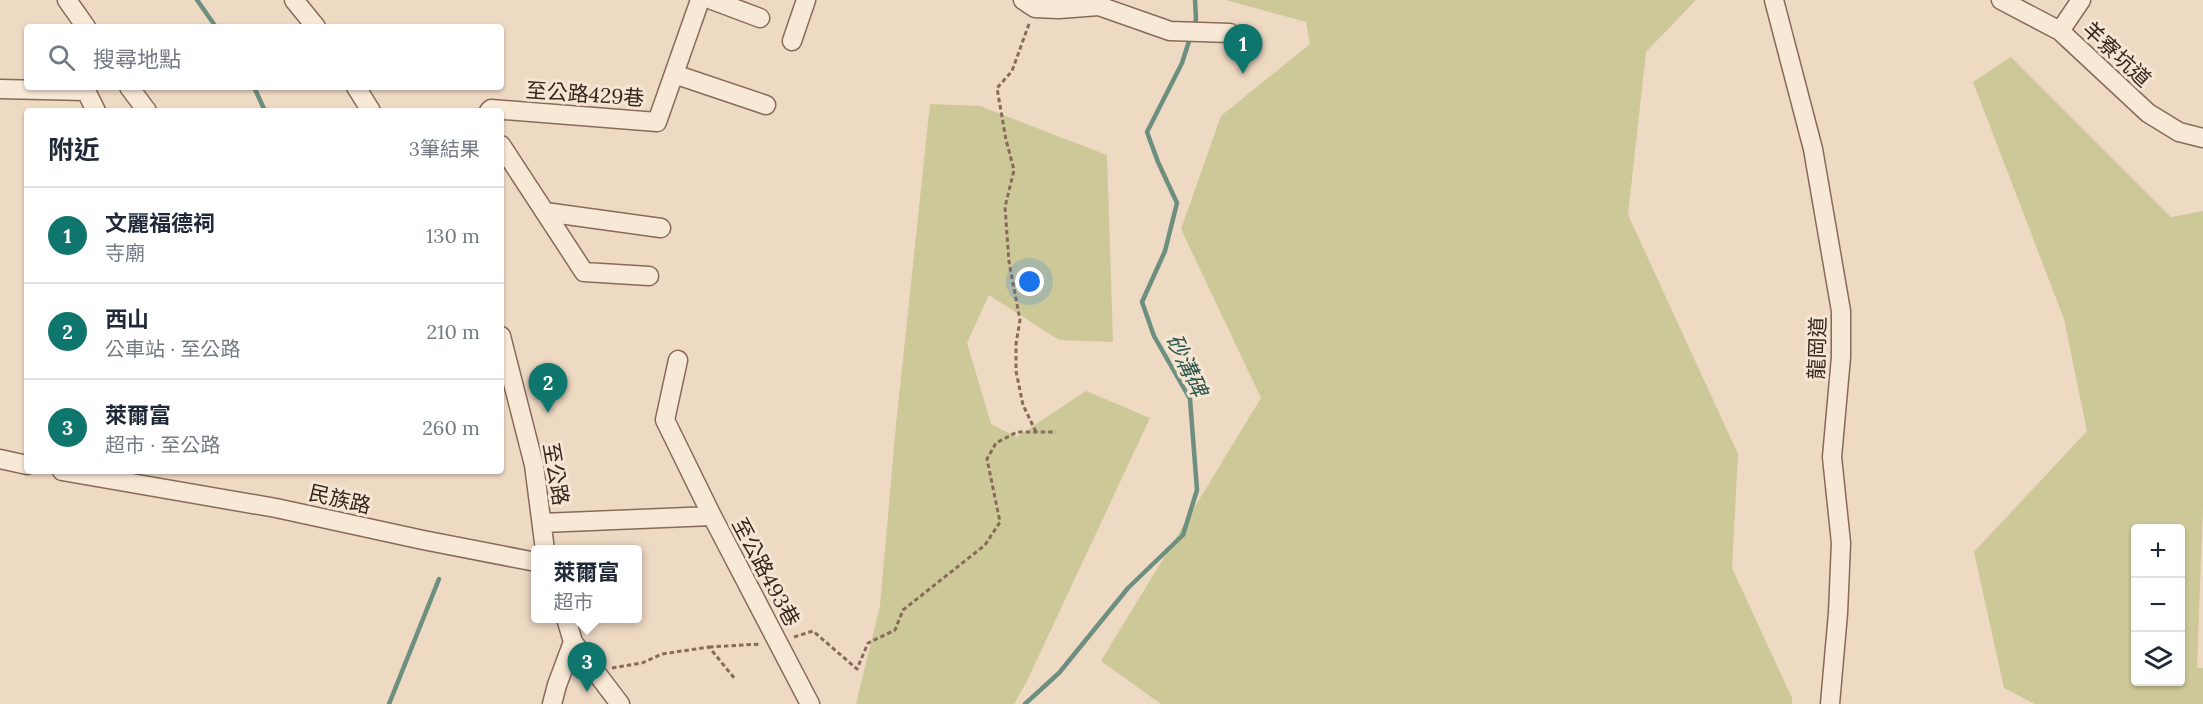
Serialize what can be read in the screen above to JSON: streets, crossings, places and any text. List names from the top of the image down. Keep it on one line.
{"streets":{"street":["羊寮坑道","至公路429巷","龍岡道","至公路","民族路","至公路493巷"]},"crossings":[["至公路","至公路493巷"]],"water":["砂溝碑"],"page":{"pins":["1","2","3"],"search":"搜尋地點","heading":["附近","3筆結果"],"list":[{"mark":"1","name":"文麗福德祠","note":"寺廟","value":"130 m"},{"mark":"2","name":"西山","note":"公車站 · 至公路","value":"210 m"},{"mark":"3","name":"萊爾富","note":"超市 · 至公路","value":"260 m"}],"map_buttons":["+","−"],"popup":["萊爾富","超市"]}}
